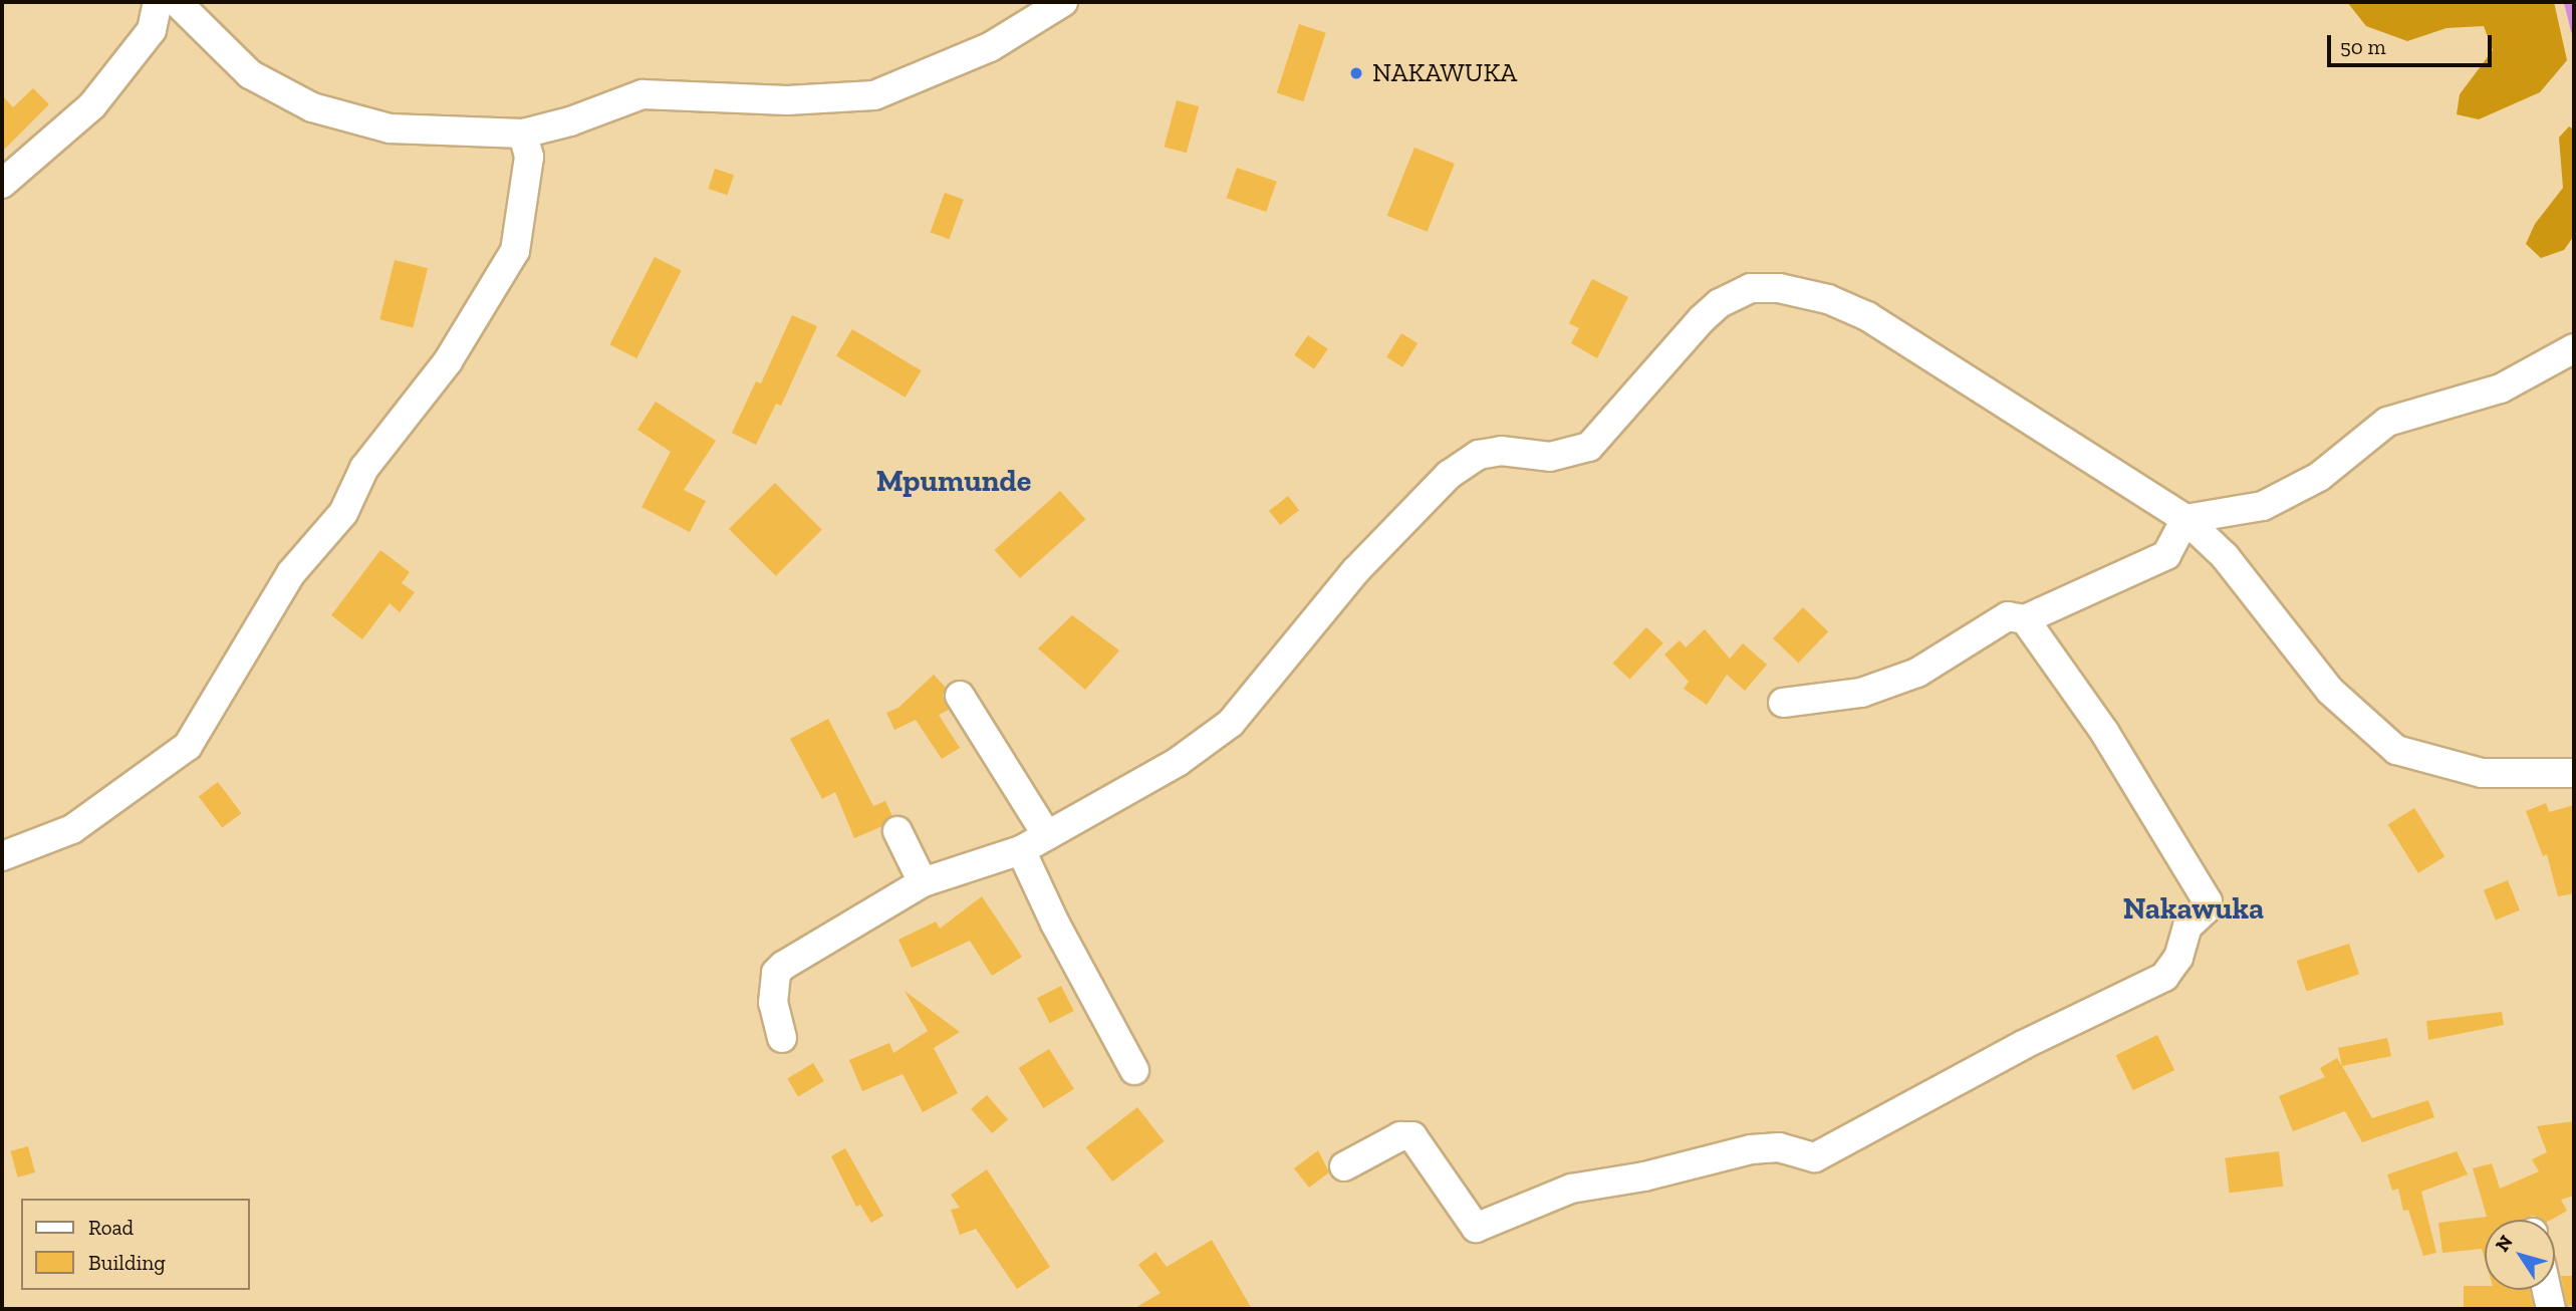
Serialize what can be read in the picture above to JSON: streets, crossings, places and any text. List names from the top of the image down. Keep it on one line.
{"districts":["Mpumunde","Nakawuka"],"places":["NAKAWUKA"],"legend":["Road","Building"],"scale_bar":"50 m","north":"top left"}
